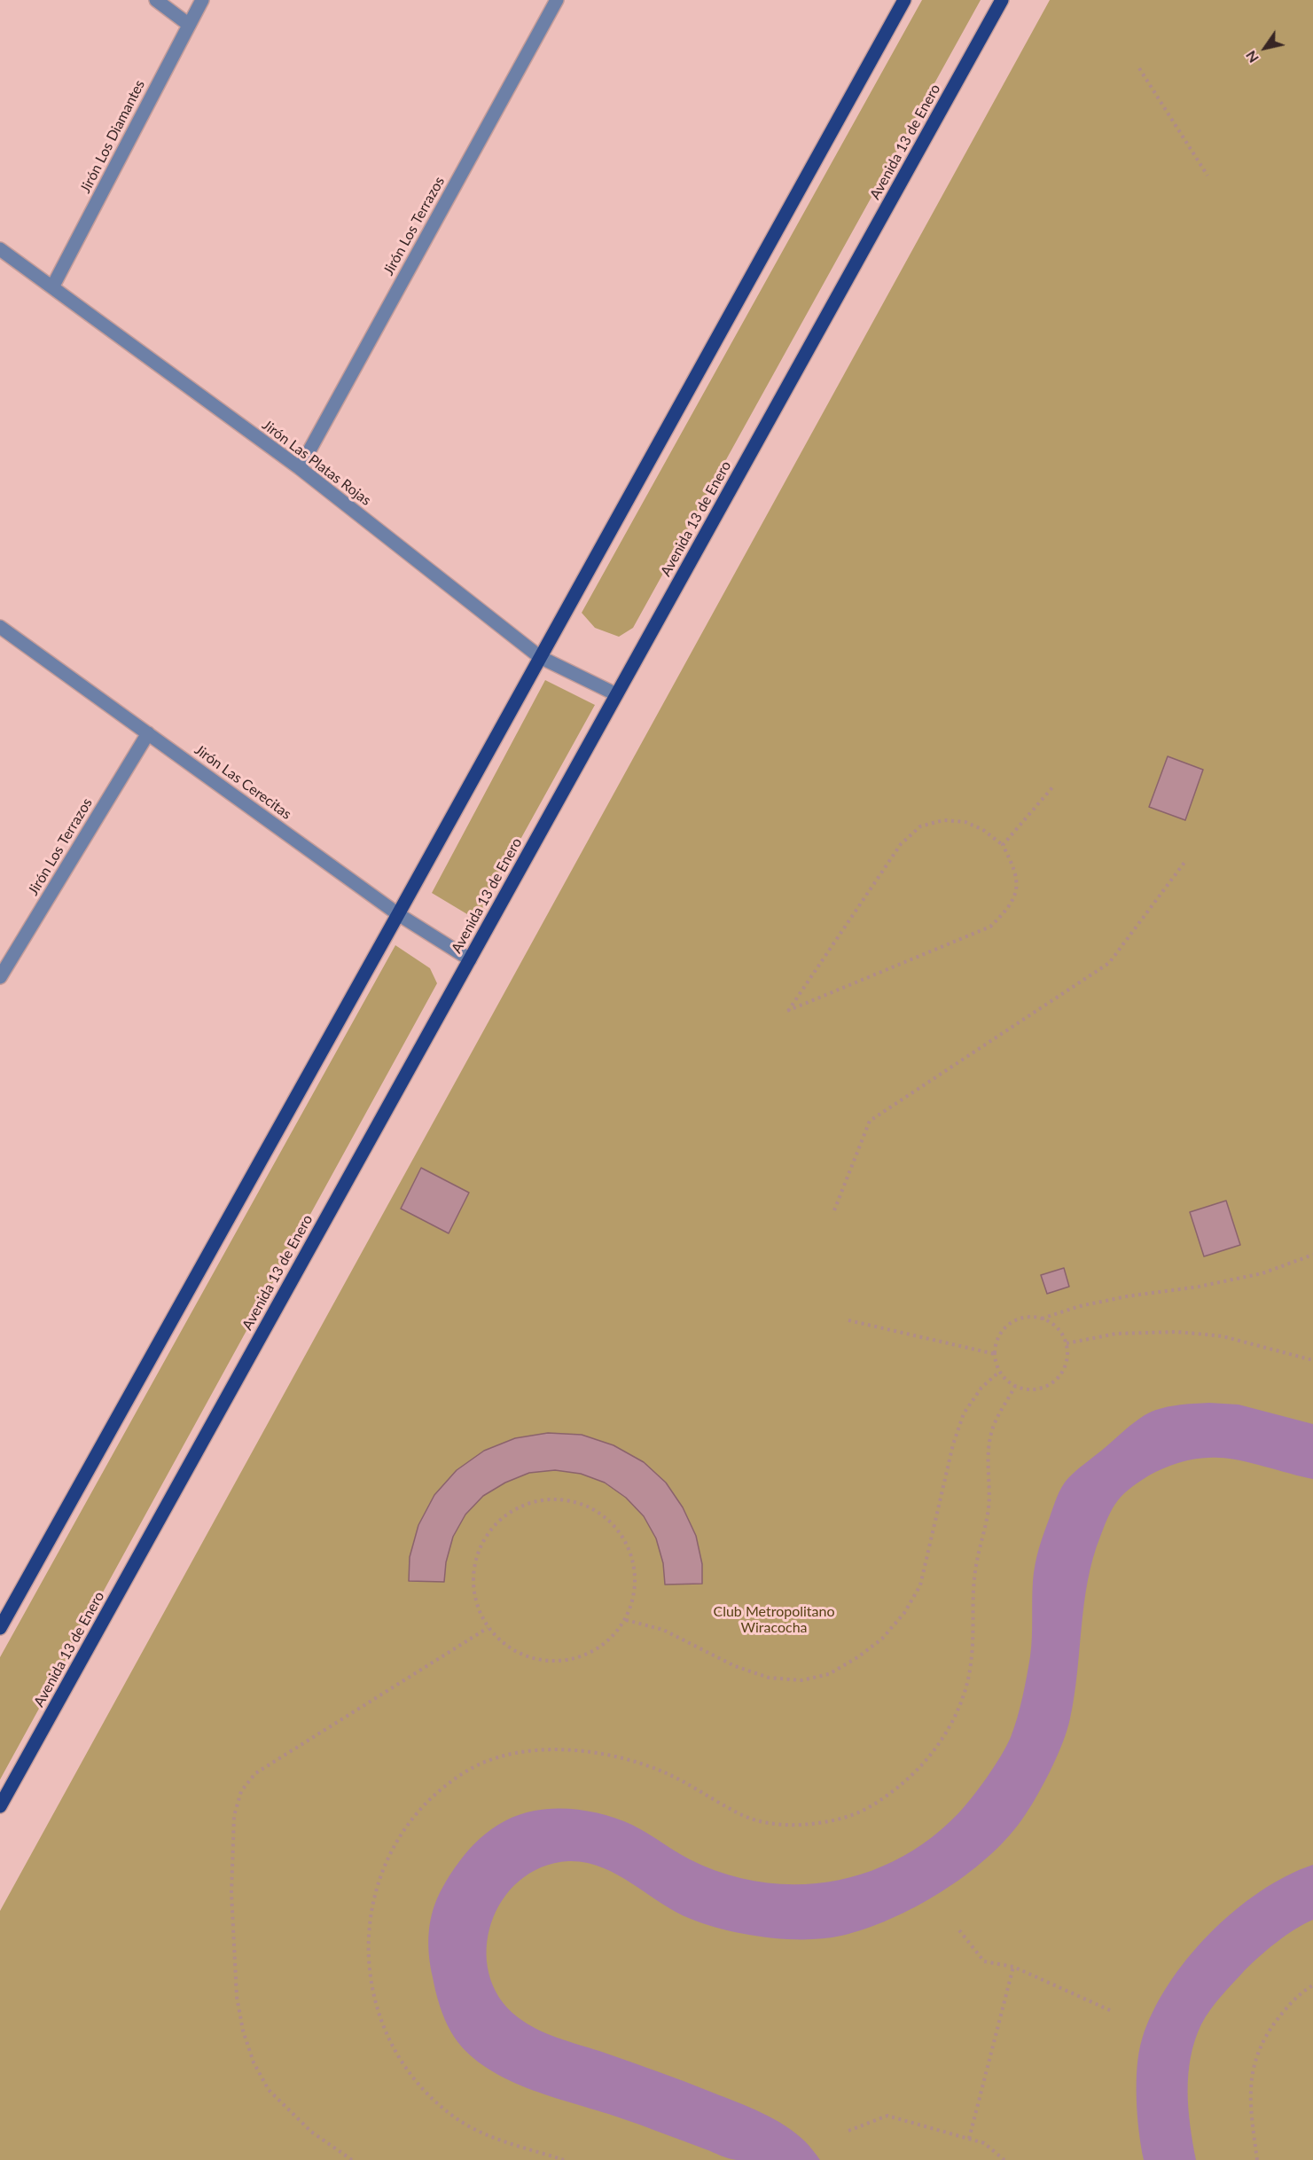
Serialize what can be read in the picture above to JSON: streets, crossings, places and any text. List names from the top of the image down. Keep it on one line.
{"streets":{"main road":["Avenida 13 de Enero"],"street":["Jirón Los Diamantes","Jirón Los Terrazos","Jirón Las Platas Rojas","Jirón Las Cerecitas"]},"crossings":[["Jirón Los Diamantes","Jirón Las Platas Rojas"],["Avenida 13 de Enero","Jirón Las Platas Rojas"],["Avenida 13 de Enero","Jirón Las Cerecitas"],["Jirón Los Terrazos","Jirón Las Platas Rojas"],["Jirón Los Terrazos","Jirón Las Cerecitas"]],"parks":["Club Metropolitano Wiracocha"],"north":"bottom left"}
